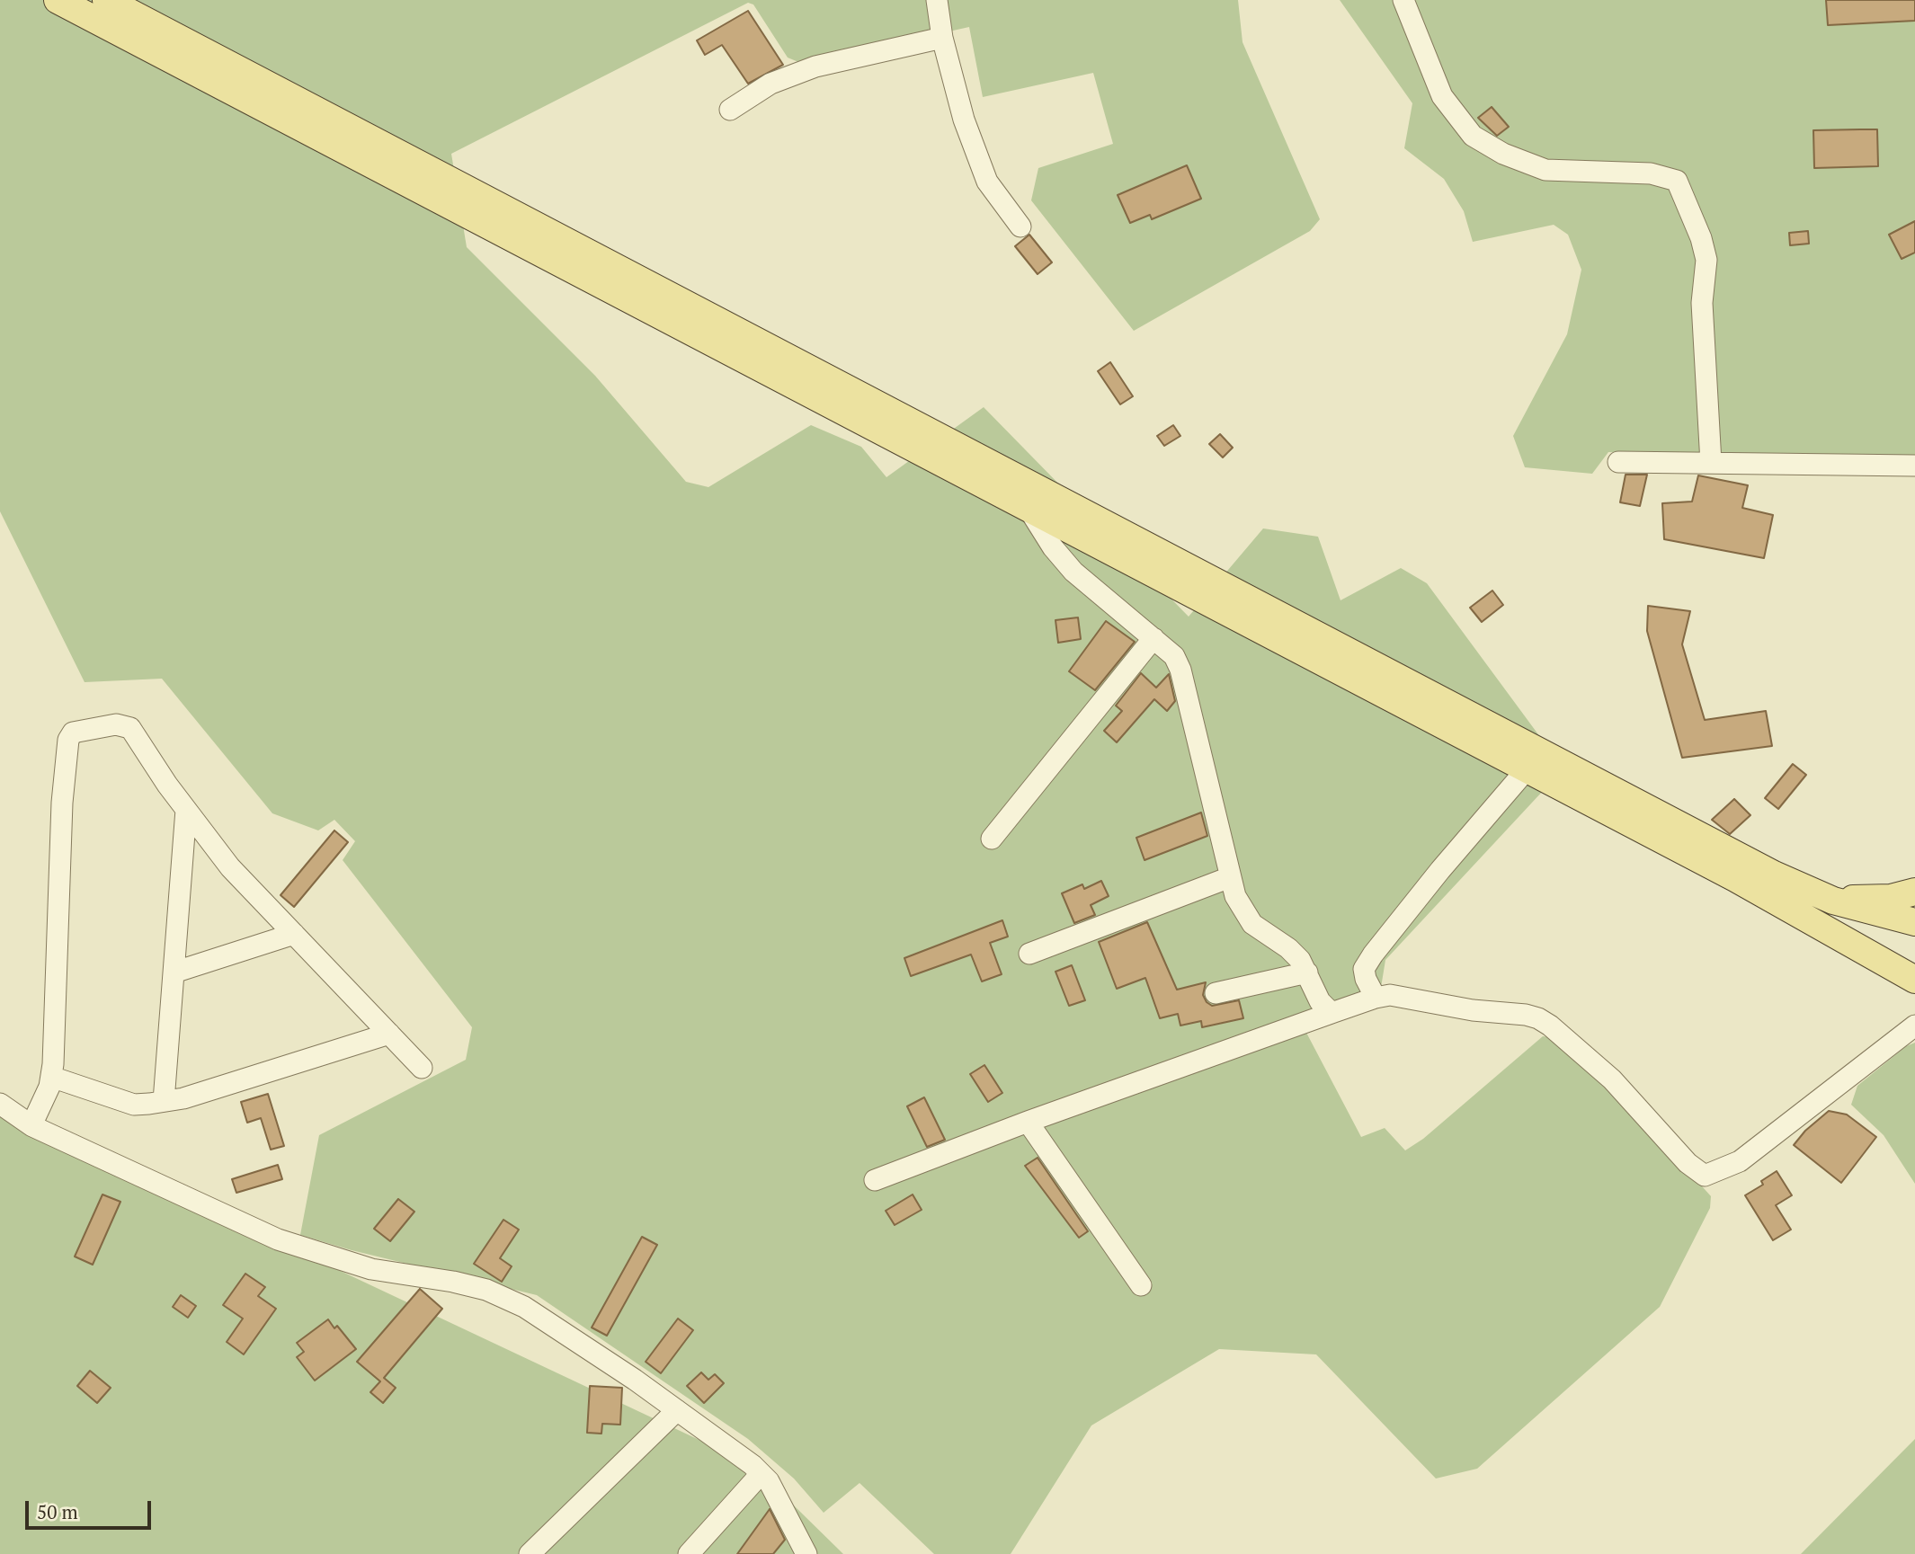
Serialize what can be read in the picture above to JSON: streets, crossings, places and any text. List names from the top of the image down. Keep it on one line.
{"scale_bar":"50 m"}
